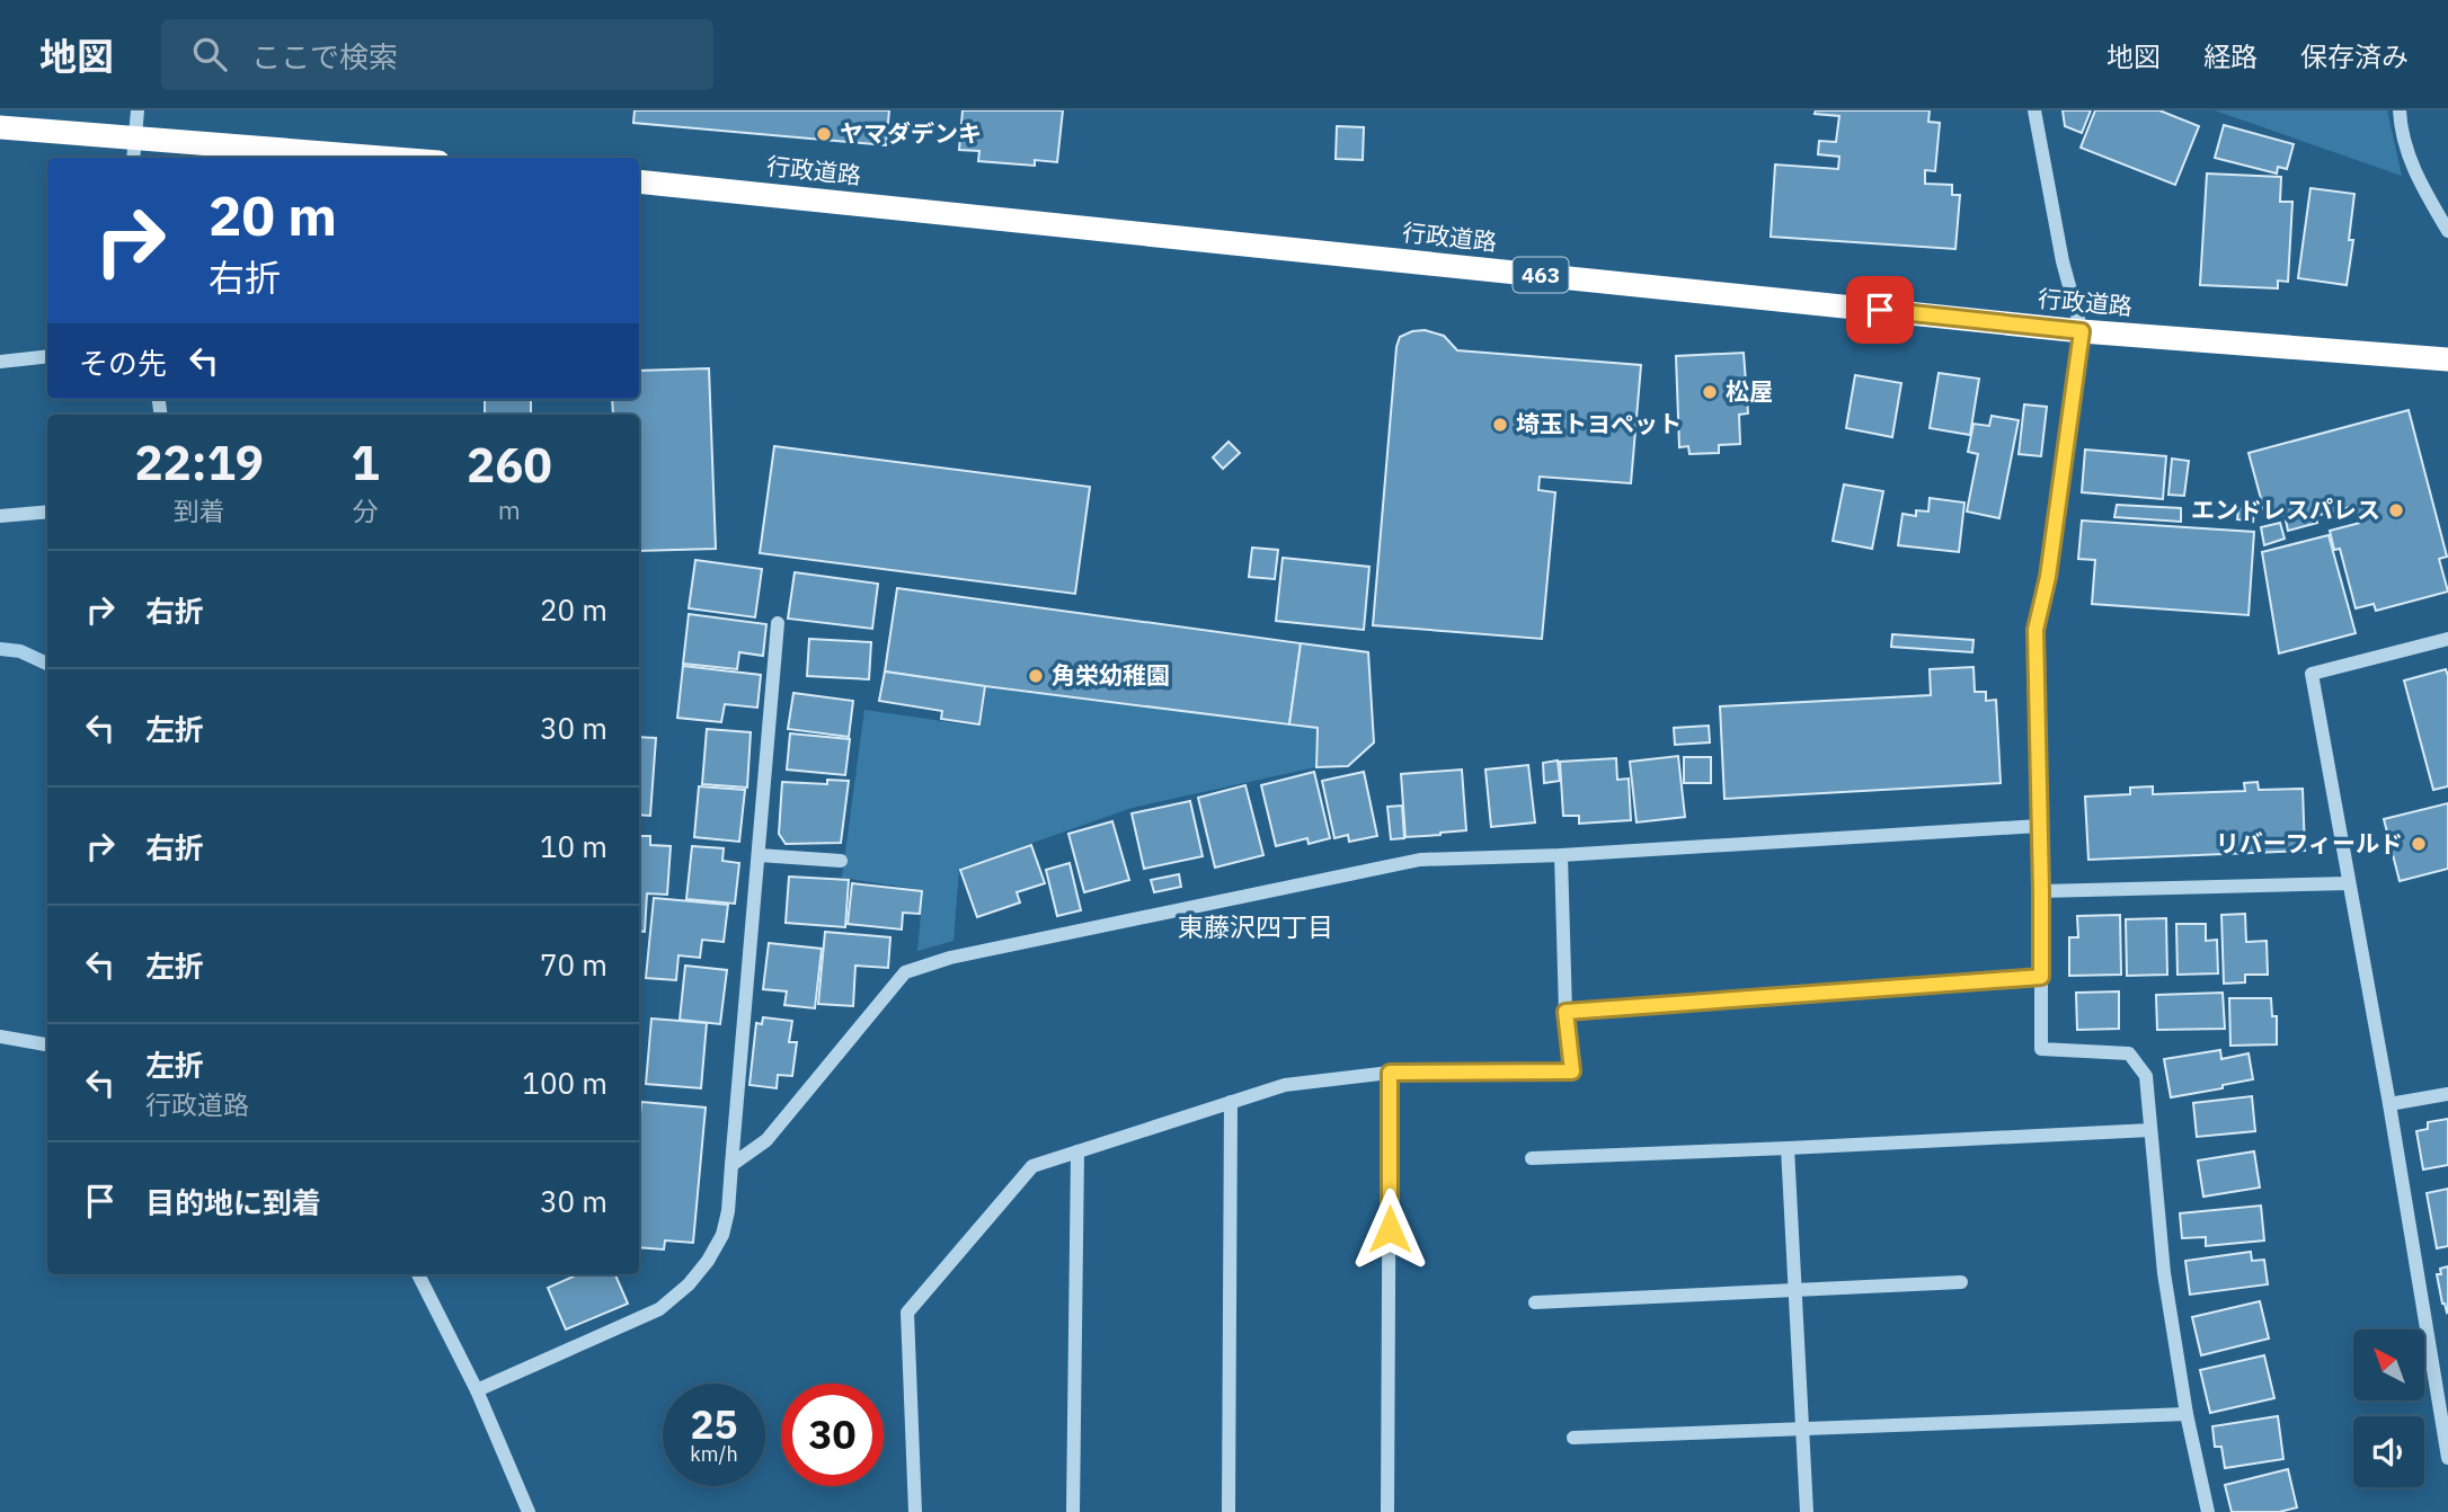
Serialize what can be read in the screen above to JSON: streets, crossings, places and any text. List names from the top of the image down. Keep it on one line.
{"streets":{"highway":["行政道路","463"]},"districts":["東藤沢四丁目"],"places":["ヤマダデンキ","松屋","埼玉トヨペット","エンドレスパレス","角栄幼稚園","リバーフィールド"],"north":"top left","page":{"header":"地図","search":"ここで検索","nav":["地図","経路","保存済み"],"turn":["20 m","右折"],"then":"その先","eta":["22:19","到着","1","分","260","m"],"list":[{"name":"右折","value":"20 m"},{"name":"左折","value":"30 m"},{"name":"右折","value":"10 m"},{"name":"左折","value":"70 m"},{"name":"左折","note":"行政道路","value":"100 m"},{"name":"目的地に到着","value":"30 m"}],"speed":"25 km/h","limit":"30"}}
